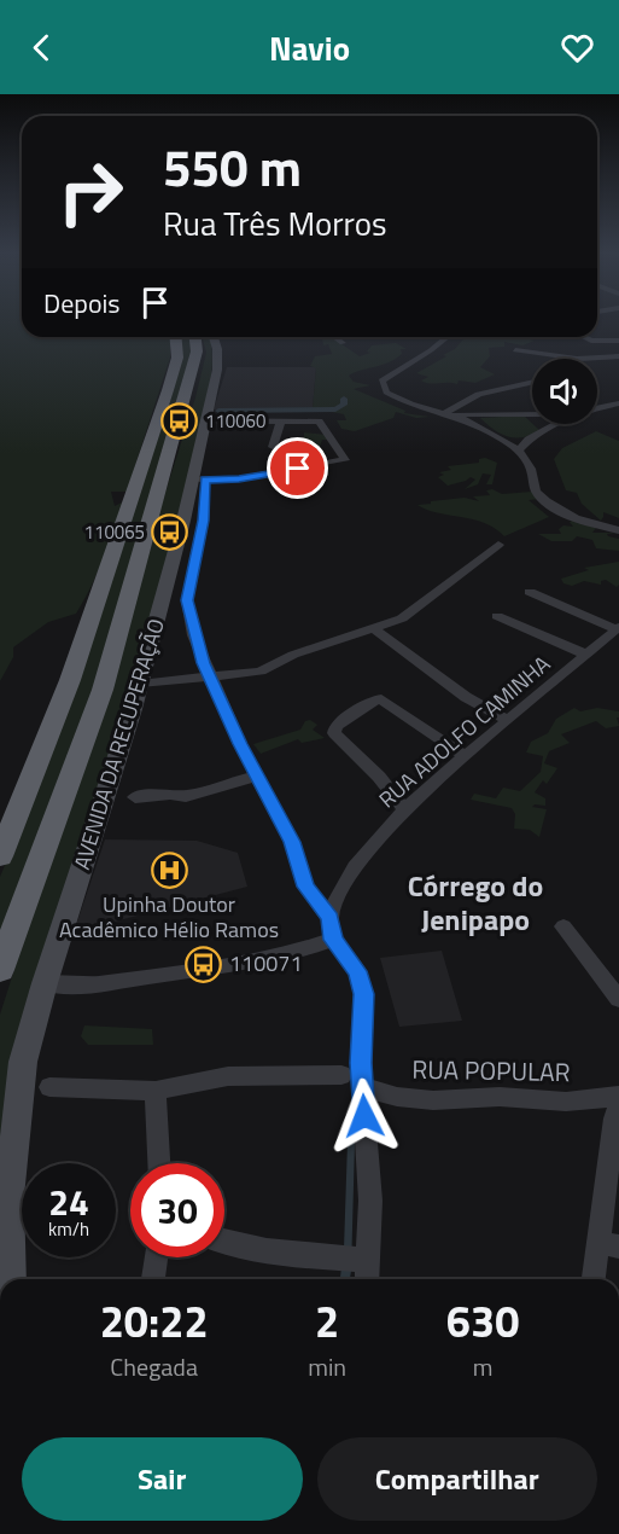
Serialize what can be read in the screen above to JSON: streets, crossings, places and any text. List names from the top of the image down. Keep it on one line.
{"streets":{"highway":["AVENIDA DA RECUPERAÇÃO"],"street":["RUA ADOLFO CAMINHA","RUA POPULAR"]},"districts":["Córrego do Jenipapo"],"places":{"bus stop":["110060","110065","110071"],"hospital":["Upinha Doutor Acadêmico Hélio Ramos"]},"page":{"header":"Navio","turn":["550 m","Rua Três Morros"],"then":"Depois","speed":"24 km/h","limit":"30","eta":["20:22","Chegada","2","min","630","m"],"buttons":["Sair","Compartilhar"]}}
